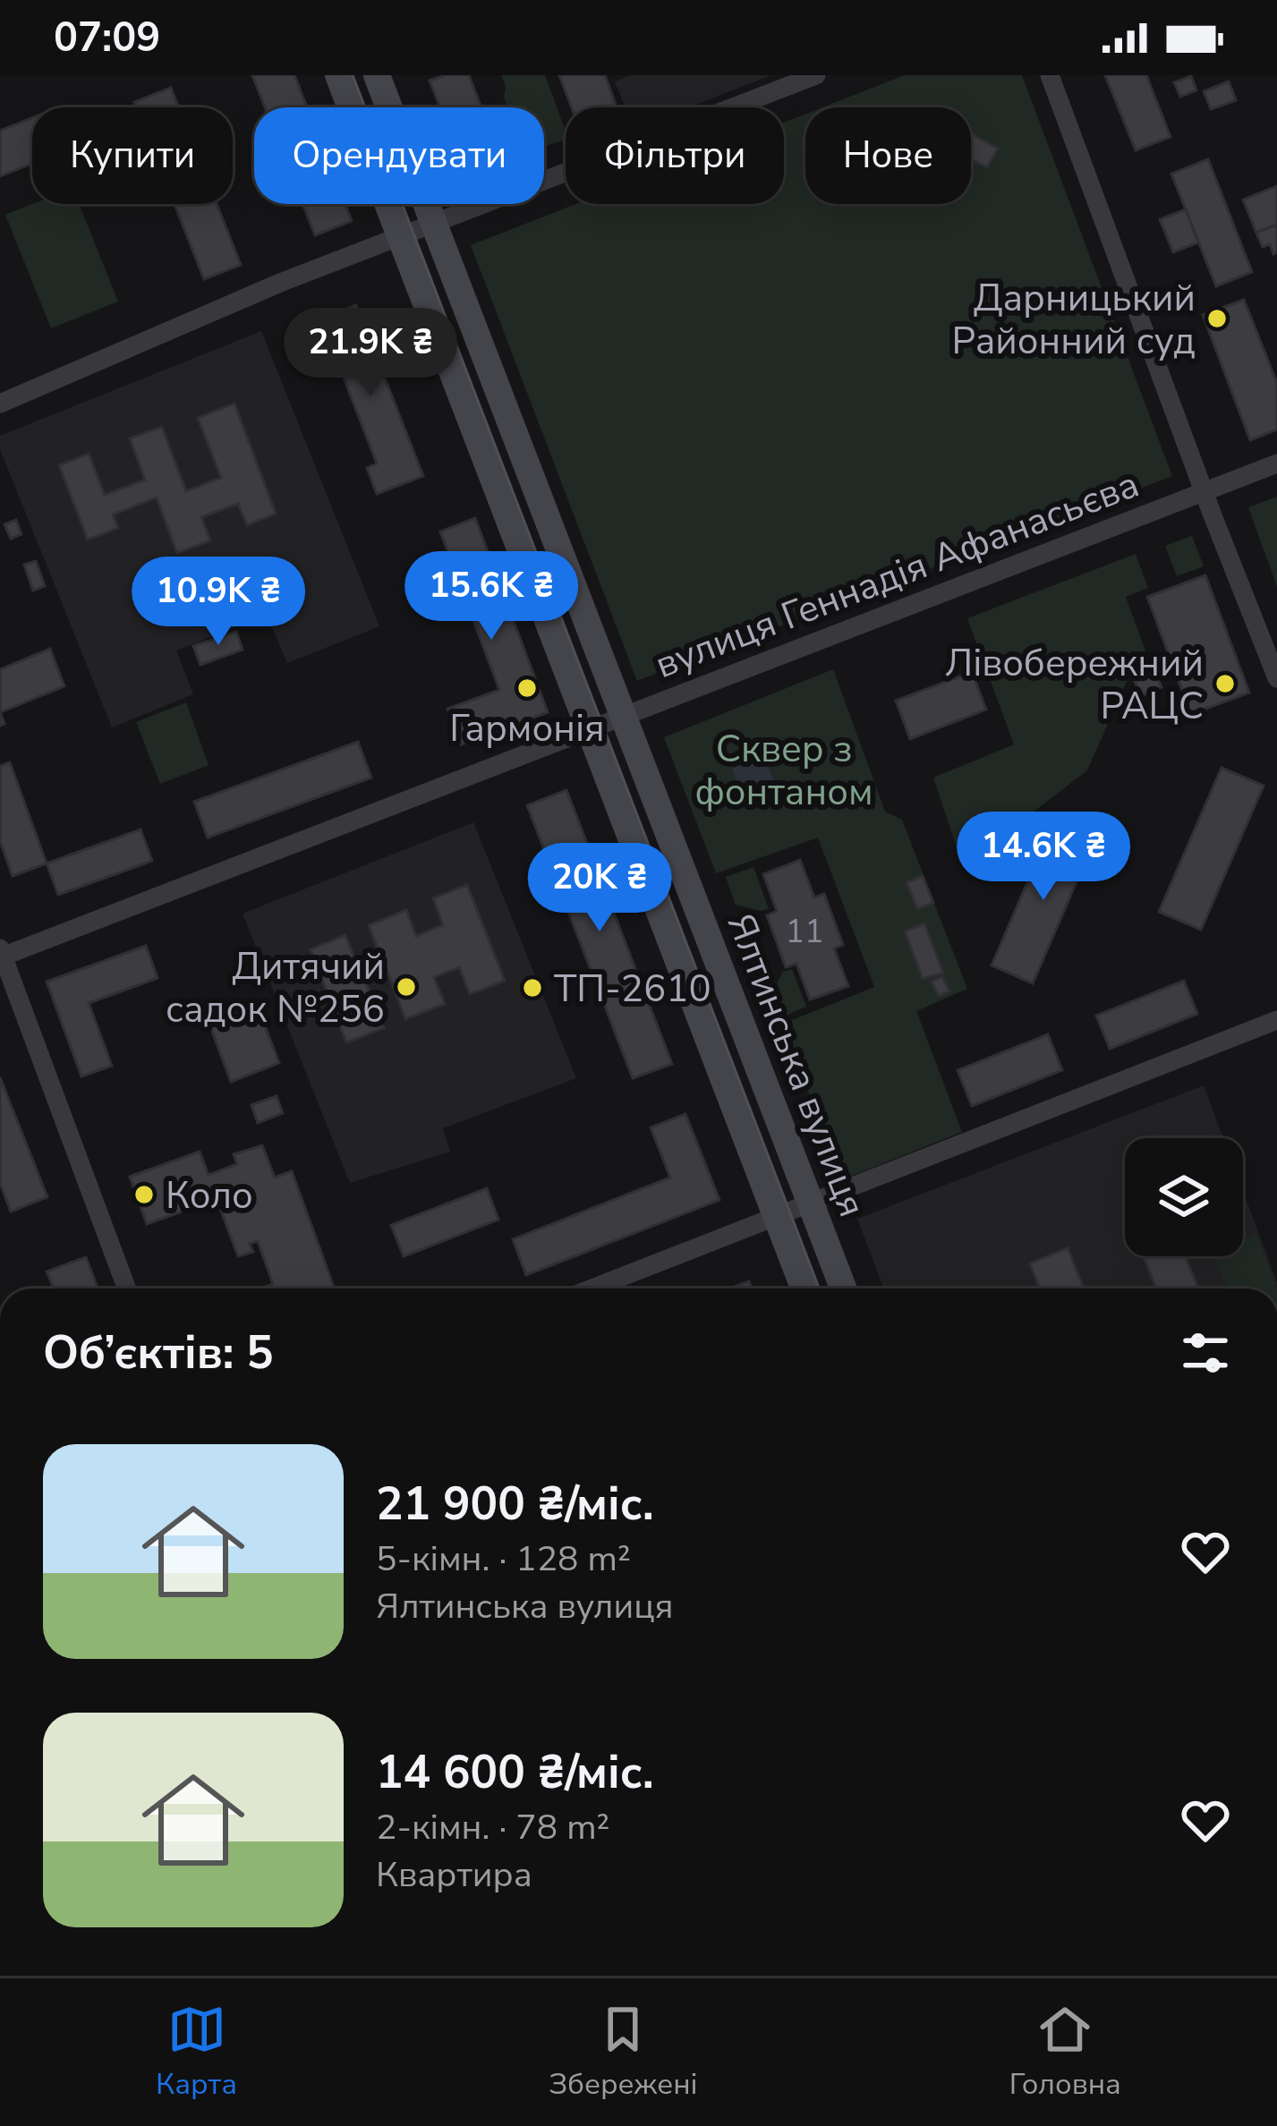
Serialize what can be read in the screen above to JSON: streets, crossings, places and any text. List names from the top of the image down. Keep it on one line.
{"streets":{"street":["вулиця Геннадія Афанасьєва","Ялтинська вулиця"]},"crossings":[["вулиця Геннадія Афанасьєва","Ялтинська вулиця"]],"parks":["Сквер з фонтаном"],"places":["Дарницький Районний суд","Лівобережний РАЦС","Гармонія","Дитячий садок №256","ТП-2610","Коло"],"house_numbers":["11"],"page":{"status":"07:09","chip":["Купити","Орендувати","Фільтри","Нове"],"price":["21.9K ₴","15.6K ₴","10.9K ₴","14.6K ₴","20K ₴"],"heading":"Об’єктів: 5","list":[{"name":"21 900 ₴/міс.","note":"5-кімн. · 128 m² · Ялтинська вулиця"},{"name":"14 600 ₴/міс.","note":"2-кімн. · 78 m² · Квартира"}],"tabs":["Карта","Збережені","Головна"]}}
